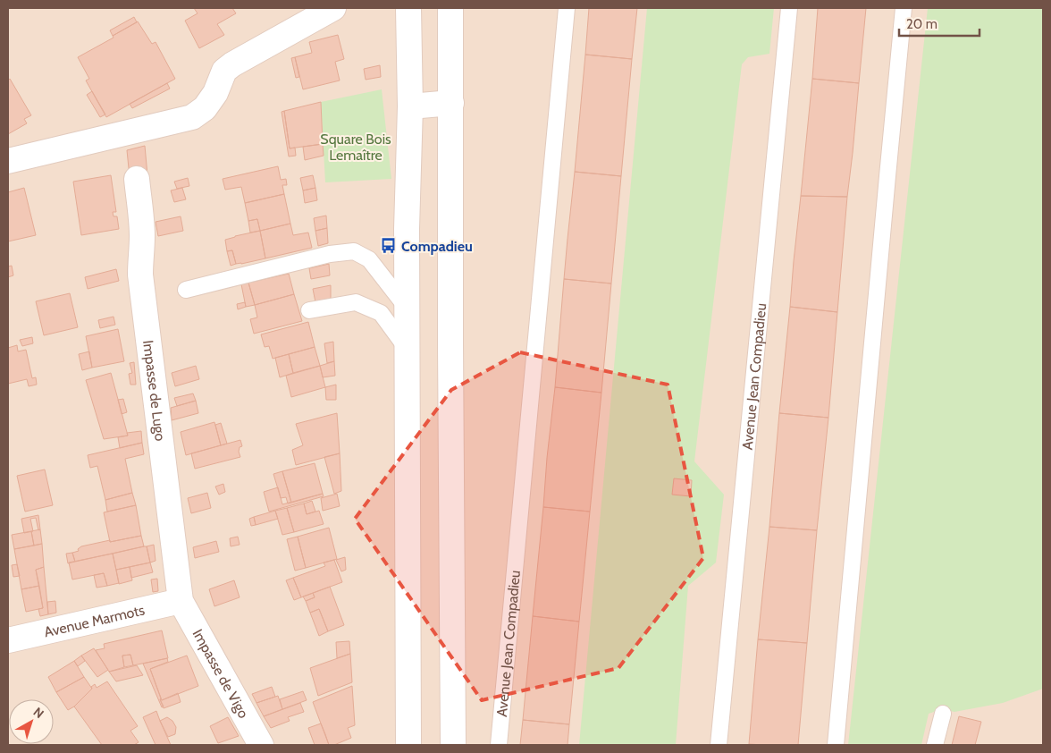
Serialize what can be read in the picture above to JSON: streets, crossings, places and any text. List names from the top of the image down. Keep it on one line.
{"streets":{"street":["Impasse de Lugo","Avenue Marmots","Impasse de Vigo"],"lane":["Avenue Jean Compadieu"]},"crossings":[["Impasse de Lugo","Avenue Marmots"],["Impasse de Lugo","Impasse de Vigo"],["Avenue Marmots","Impasse de Vigo"]],"parks":["Square Bois Lemaître"],"places":{"bus stop":["Compadieu"]},"scale_bar":"20 m","north":"top right"}
